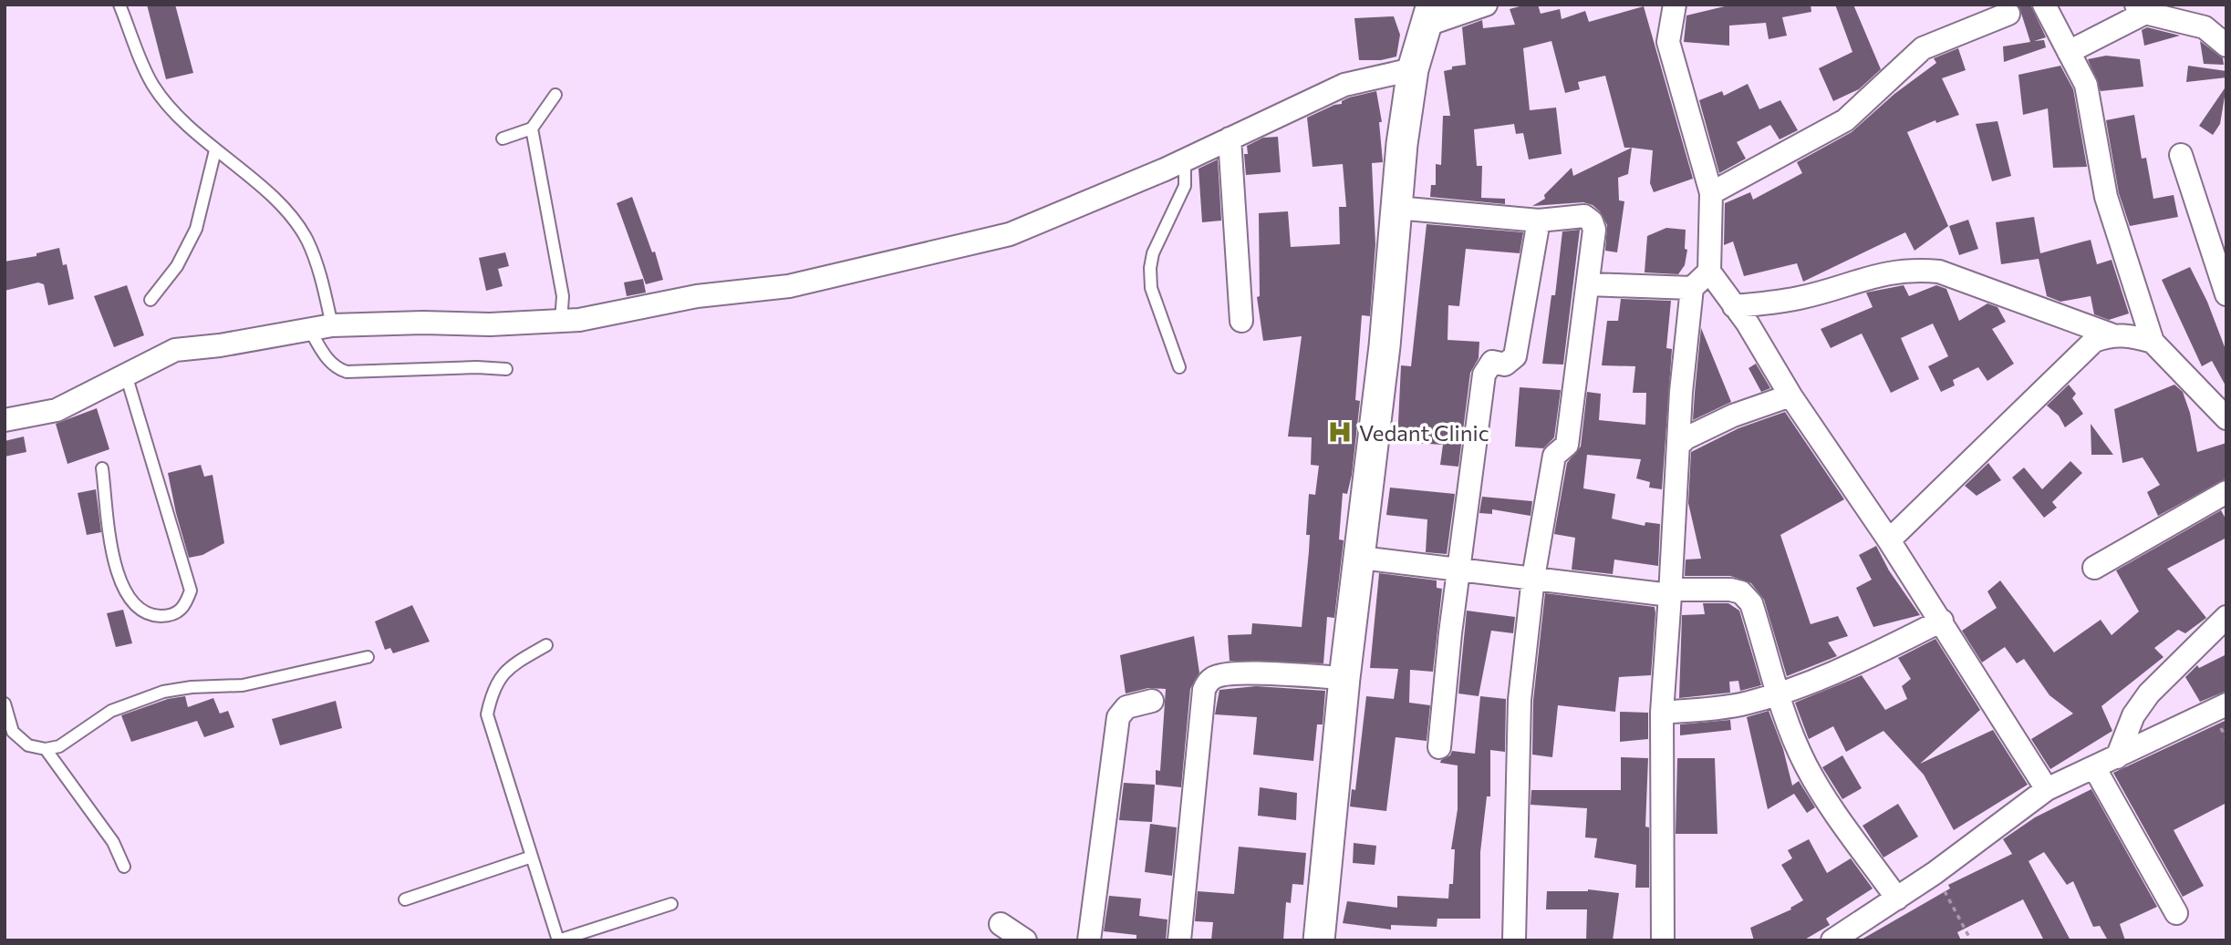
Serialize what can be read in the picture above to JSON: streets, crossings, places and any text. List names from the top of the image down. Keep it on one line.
{"places":{"hospital":["Vedant Clinic"]}}
